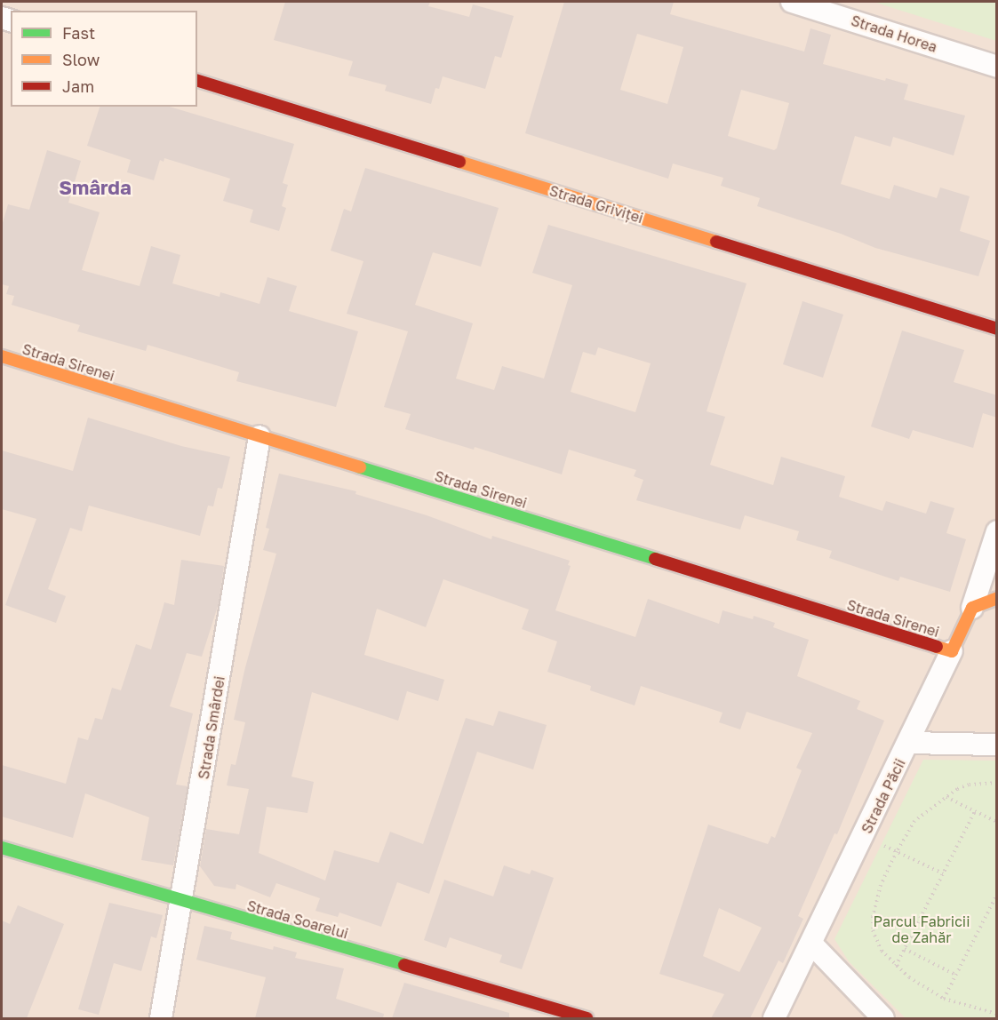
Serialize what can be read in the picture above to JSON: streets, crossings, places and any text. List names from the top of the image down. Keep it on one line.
{"streets":{"street":["Strada Horea","Strada Griviței","Strada Sirenei","Strada Smârdei","Strada Păcii","Strada Soarelui"]},"crossings":[["Strada Sirenei","Strada Smârdei"],["Strada Sirenei","Strada Păcii"],["Strada Smârdei","Strada Soarelui"]],"districts":["Smârda"],"parks":["Parcul Fabricii de Zahăr"],"legend":["Fast","Slow","Jam"]}
